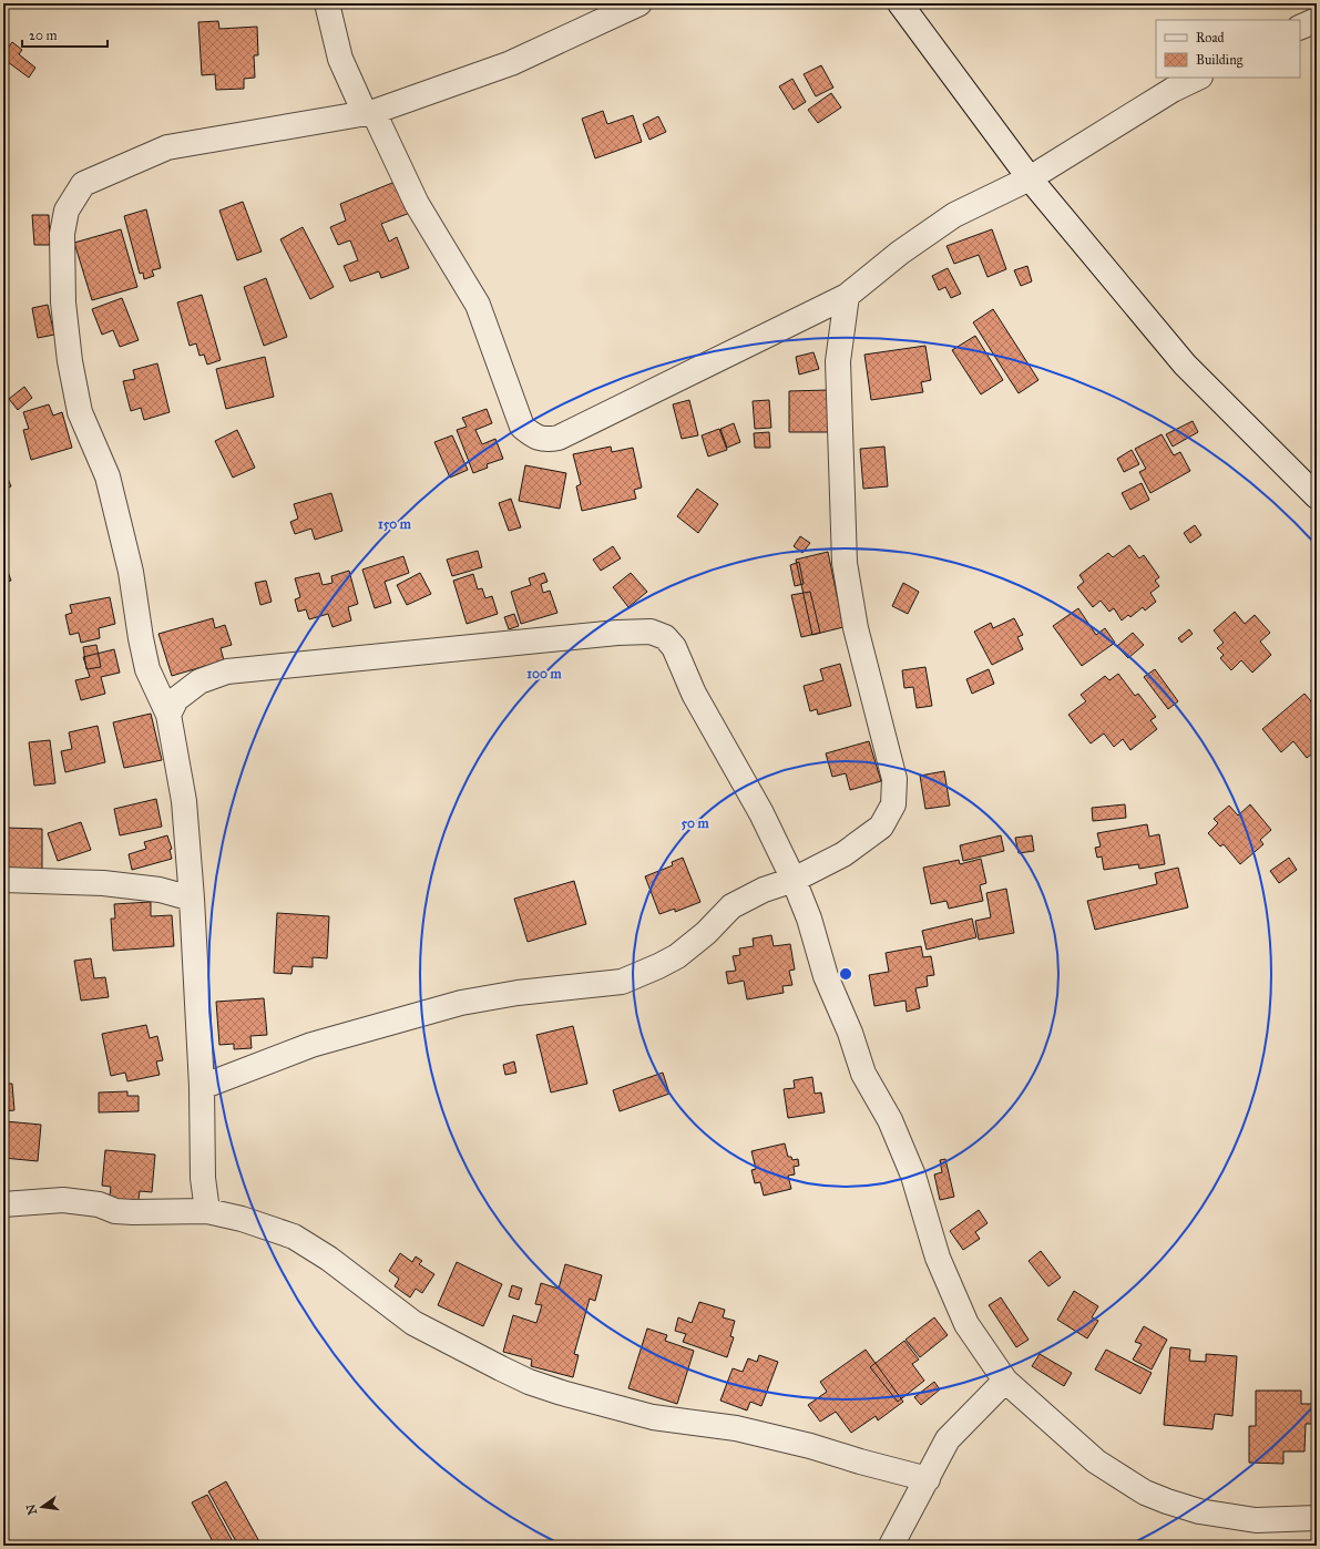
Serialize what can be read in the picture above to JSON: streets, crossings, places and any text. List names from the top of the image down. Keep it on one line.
{"legend":["Road","Building"],"scale_bar":"20 m","north":"left","rings":["150 m","100 m","50 m"]}
